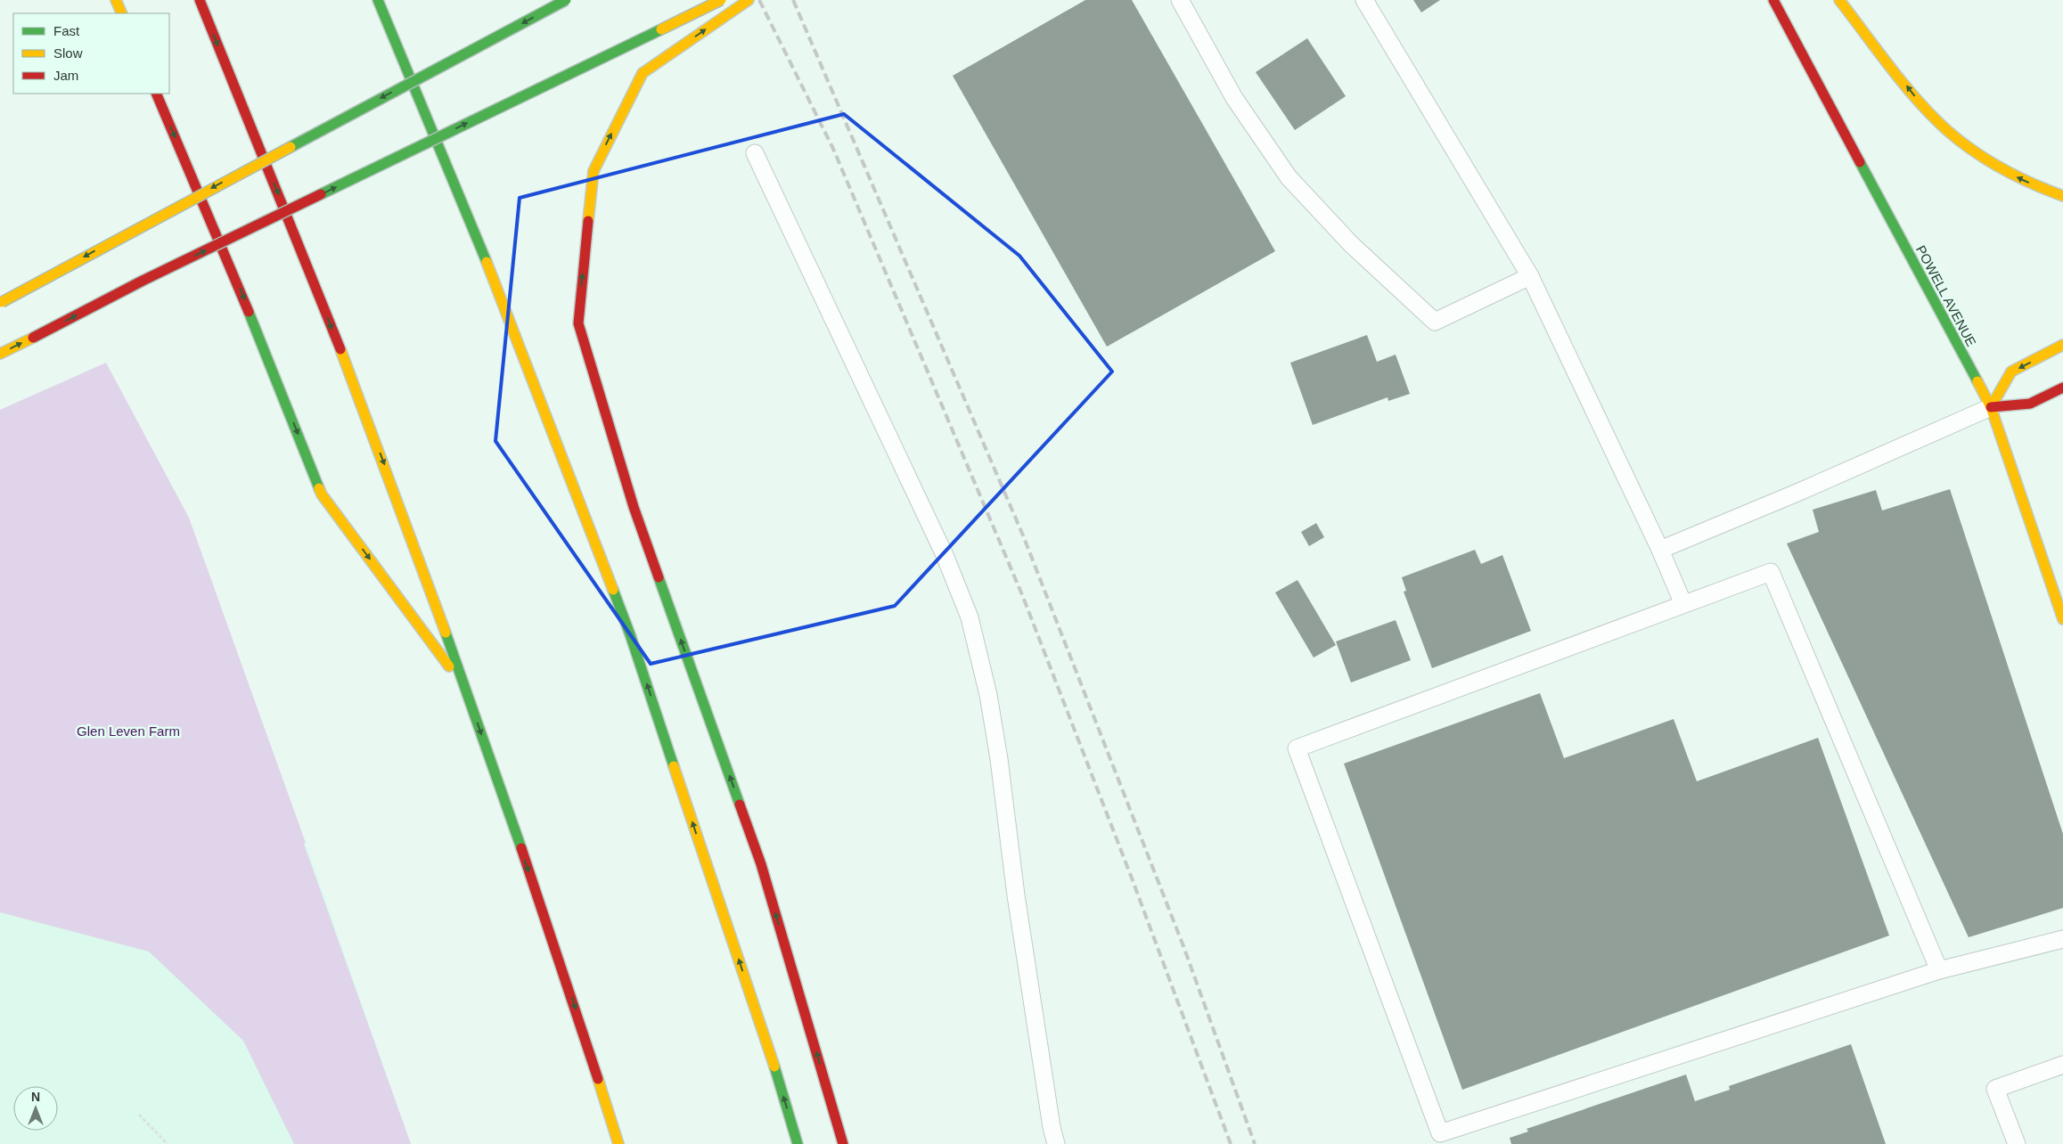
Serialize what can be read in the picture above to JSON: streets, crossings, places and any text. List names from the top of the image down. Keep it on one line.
{"streets":{"main road":["POWELL AVENUE"]},"parks":["Glen Leven Farm"],"legend":["Fast","Slow","Jam"],"north":"top"}
